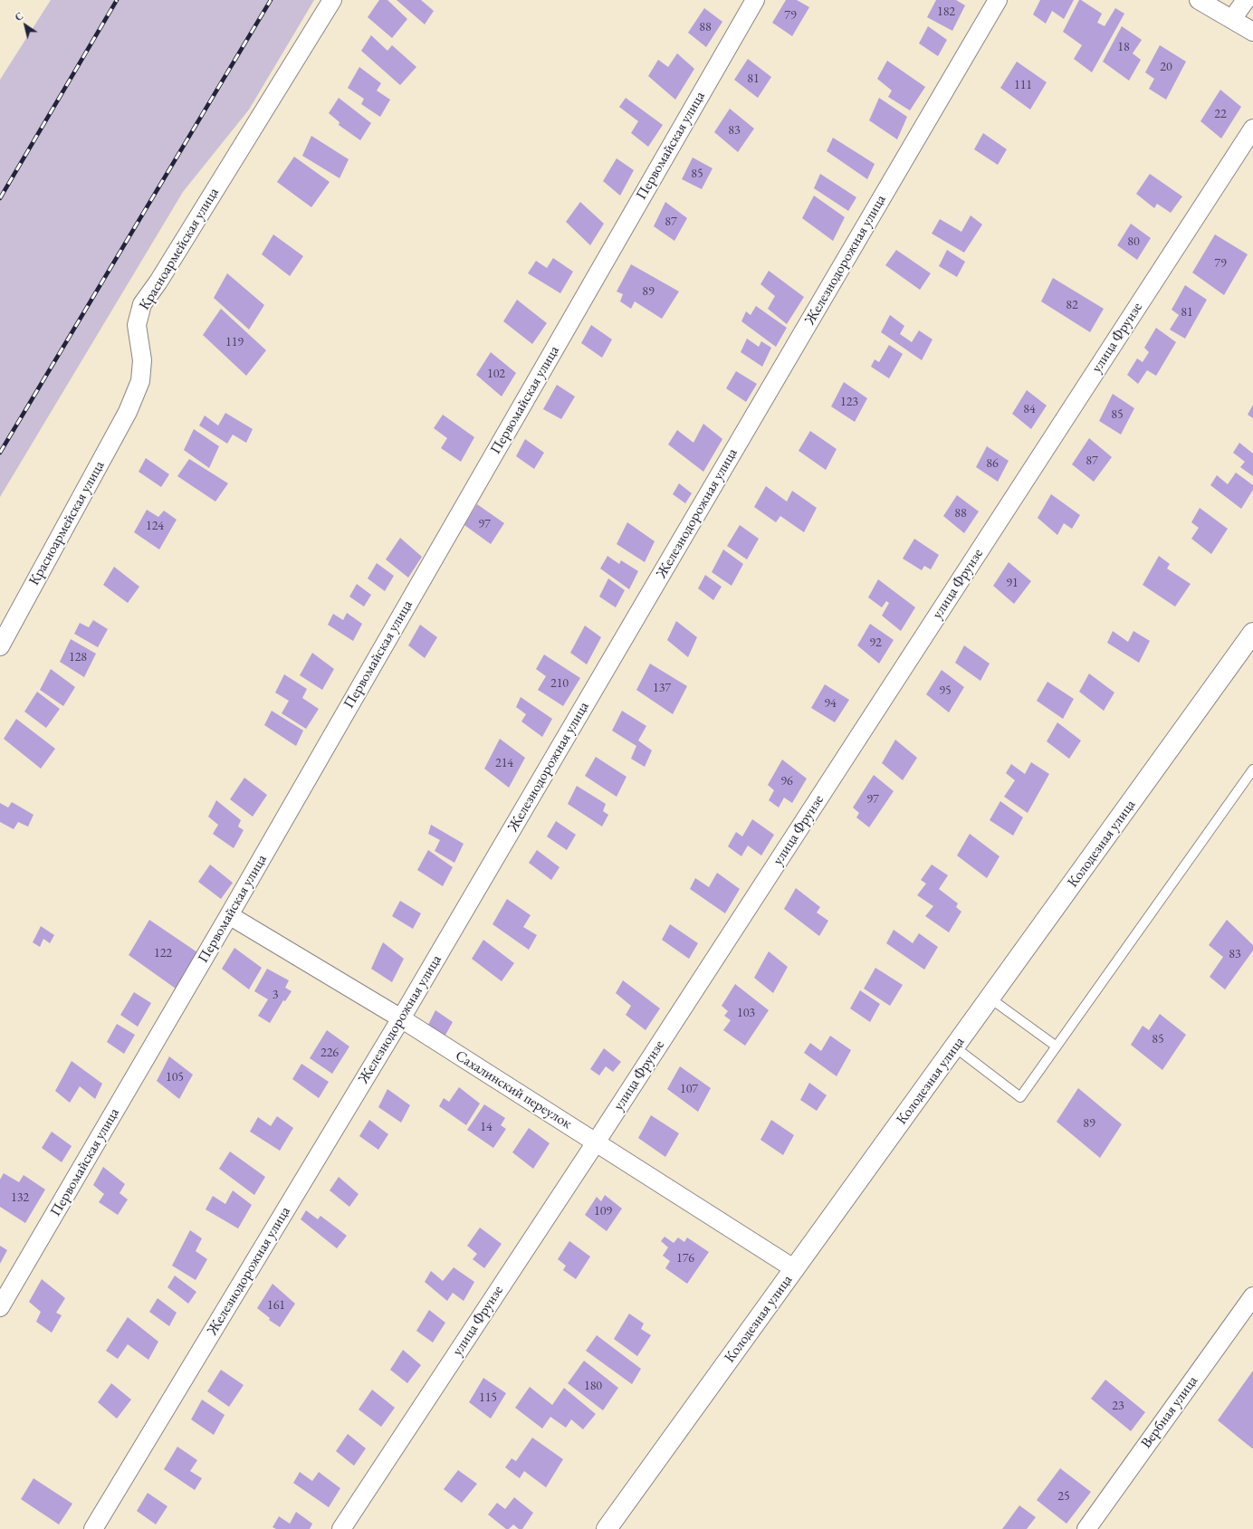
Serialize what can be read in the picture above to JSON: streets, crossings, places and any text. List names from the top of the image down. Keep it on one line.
{"streets":{"main road":["Колодезная улица"],"street":["Первомайская улица","Красноармейская улица","Железнодорожная улица","улица Фрунзе","Сахалинский переулок","Вербная улица"]},"crossings":[["Первомайская улица","Сахалинский переулок"],["Железнодорожная улица","Сахалинский переулок"],["улица Фрунзе","Сахалинский переулок"],["Колодезная улица","Сахалинский переулок"]],"house_numbers":["182","79","88","18","20","81","111","22","83","85","87","80","79","89","82","81","119","102","123","84","85","87","86","88","97","124","91","92","128","210","137","95","94","214","96","97","122","83","3","103","85","226","105","107","89","14","132","109","176","161","180","115","23","25"],"north":"top left"}
